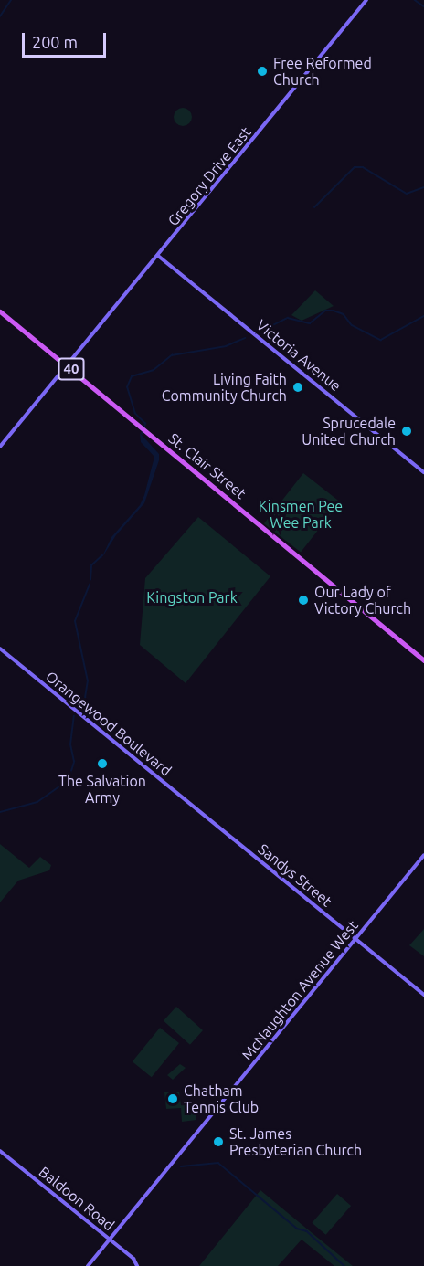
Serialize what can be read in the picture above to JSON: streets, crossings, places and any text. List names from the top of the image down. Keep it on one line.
{"streets":{"main road":["40","St. Clair Street"],"street":["Gregory Drive East","Victoria Avenue","Orangewood Boulevard","Sandys Street","McNaughton Avenue West","Baldoon Road"]},"crossings":[["Gregory Drive East","Victoria Avenue"],["Gregory Drive East","St. Clair Street"],["Orangewood Boulevard","Sandys Street"],["Sandys Street","McNaughton Avenue West"],["McNaughton Avenue West","Baldoon Road"]],"parks":["Kinsmen Pee Wee Park","Kingston Park"],"places":["Free Reformed Church","Living Faith Community Church","Sprucedale United Church","Our Lady of Victory Church","The Salvation Army","Chatham Tennis Club","St. James Presbyterian Church"],"scale_bar":"200 m"}
